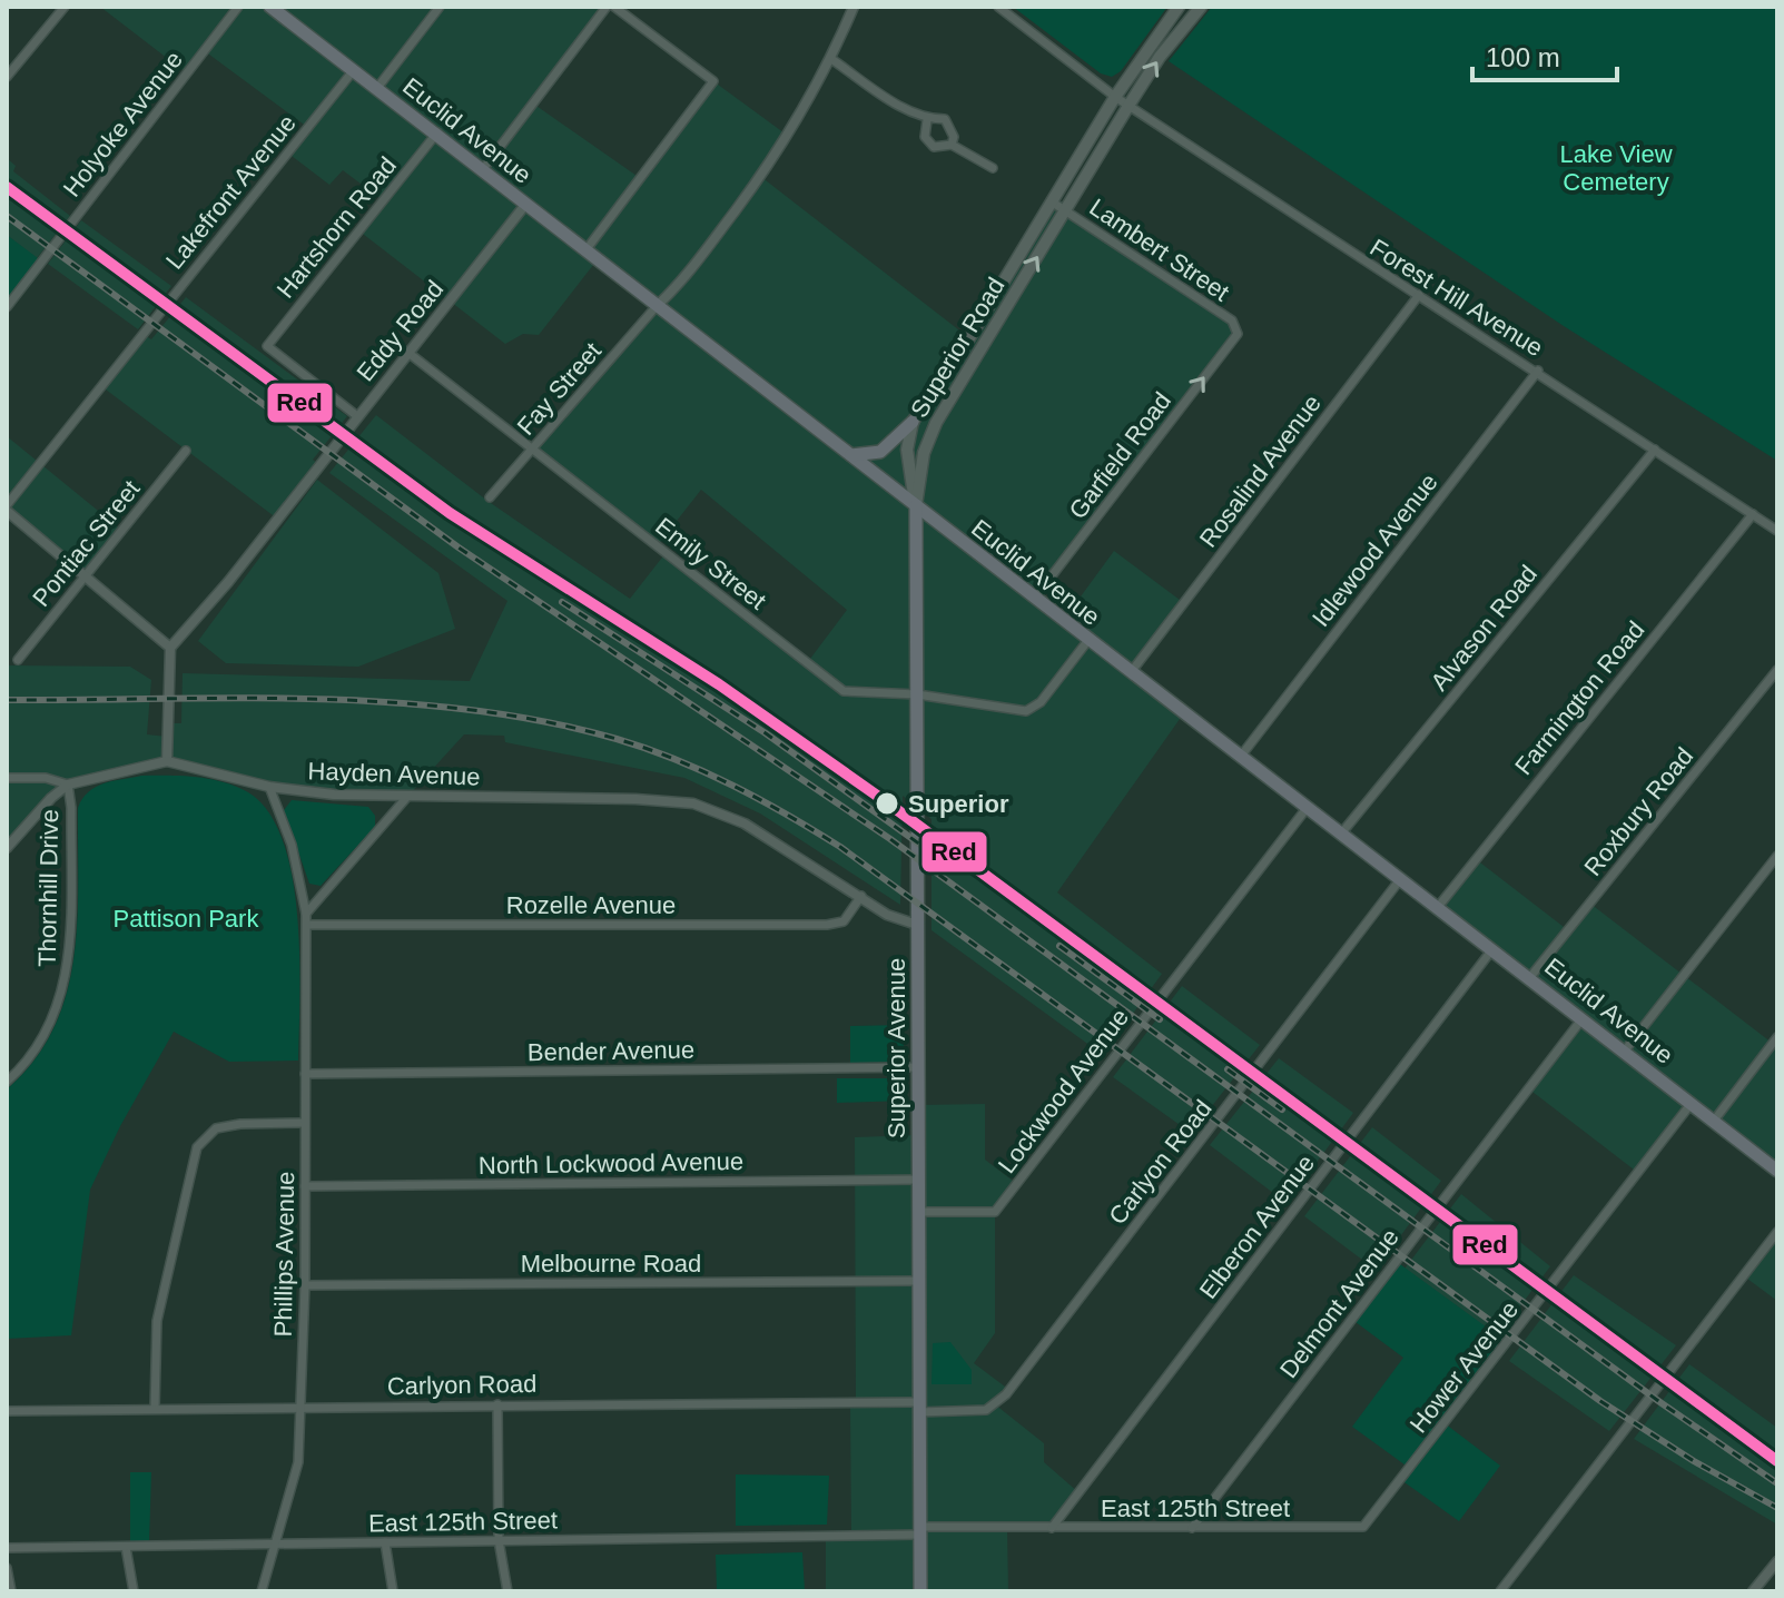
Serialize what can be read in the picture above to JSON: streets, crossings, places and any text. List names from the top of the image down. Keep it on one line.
{"streets":{"main road":["Euclid Avenue","Superior Road","Superior Avenue"],"street":["Holyoke Avenue","Lakefront Avenue","Hartshorn Road","Lambert Street","Forest Hill Avenue","Eddy Road","Fay Street","Garfield Road","Rosalind Avenue","Pontiac Street","Idlewood Avenue","Emily Street","Alvason Road","Farmington Road","Hayden Avenue","Roxbury Road","Thornhill Drive","Rozelle Avenue","Bender Avenue","Lockwood Avenue","Carlyon Road","North Lockwood Avenue","Elberon Avenue","Phillips Avenue","Melbourne Road","Delmont Avenue","Hower Avenue","East 125th Street"]},"crossings":[["Euclid Avenue","Lakefront Avenue"],["Euclid Avenue","Hartshorn Road"],["Euclid Avenue","Eddy Road"],["Euclid Avenue","Superior Road"],["Euclid Avenue","Fay Street"],["Euclid Avenue","Garfield Road"],["Euclid Avenue","Rosalind Avenue"],["Euclid Avenue","Idlewood Avenue"],["Euclid Avenue","Emily Street"],["Euclid Avenue","Alvason Road"],["Euclid Avenue","Farmington Road"],["Euclid Avenue","Roxbury Road"],["Euclid Avenue","Superior Avenue"],["Euclid Avenue","Lockwood Avenue"],["Euclid Avenue","Carlyon Road"],["Euclid Avenue","Elberon Avenue"],["Euclid Avenue","Delmont Avenue"],["Euclid Avenue","Hower Avenue"],["Hartshorn Road","Eddy Road"],["Lambert Street","Superior Road"],["Lambert Street","Garfield Road"],["Forest Hill Avenue","Superior Road"],["Forest Hill Avenue","Rosalind Avenue"],["Forest Hill Avenue","Idlewood Avenue"],["Forest Hill Avenue","Alvason Road"],["Forest Hill Avenue","Farmington Road"],["Eddy Road","Emily Street"],["Superior Road","Superior Avenue"],["Fay Street","Emily Street"],["Emily Street","Superior Avenue"],["Hayden Avenue","Rozelle Avenue"],["Hayden Avenue","Superior Avenue"],["Hayden Avenue","Phillips Avenue"],["Rozelle Avenue","Phillips Avenue"],["Superior Avenue","Bender Avenue"],["Superior Avenue","Lockwood Avenue"],["Superior Avenue","Carlyon Road"],["Superior Avenue","North Lockwood Avenue"],["Superior Avenue","Melbourne Road"],["Superior Avenue","East 125th Street"],["Bender Avenue","Phillips Avenue"],["Carlyon Road","Phillips Avenue"],["North Lockwood Avenue","Phillips Avenue"],["Elberon Avenue","East 125th Street"],["Phillips Avenue","Melbourne Road"],["Phillips Avenue","East 125th Street"],["Delmont Avenue","East 125th Street"],["Hower Avenue","East 125th Street"]],"one_way":["Garfield Road"],"parks":["Lake View Cemetery","Pattison Park"],"places":["Superior"],"lines":["transit line Red"],"scale_bar":"100 m"}
